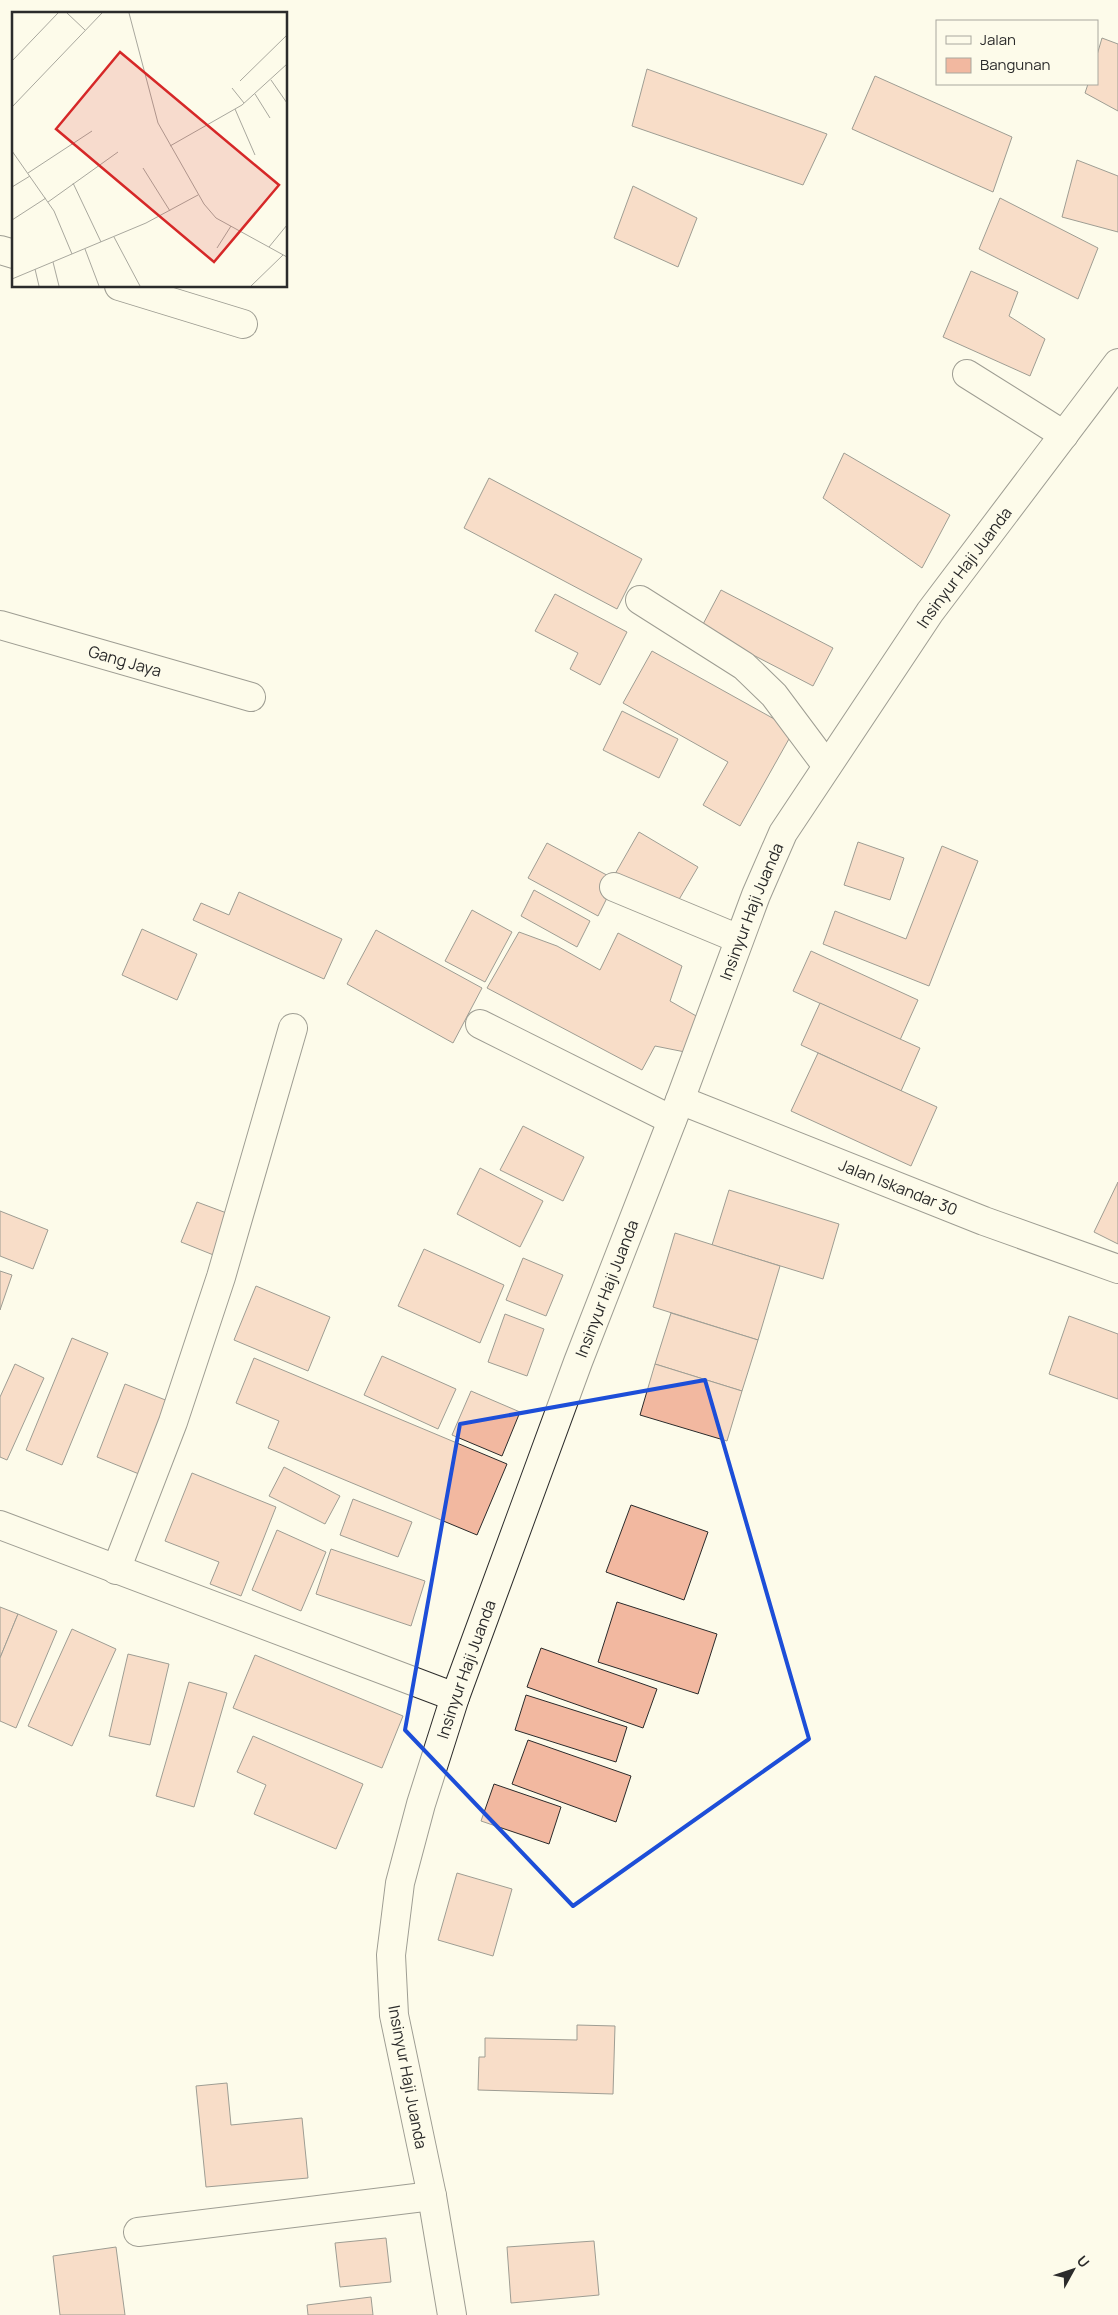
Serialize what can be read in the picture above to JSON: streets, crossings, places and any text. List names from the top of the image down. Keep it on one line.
{"streets":{"street":["Insinyur Haji Juanda","Gang Jaya","Jalan Iskandar 30"]},"crossings":[["Insinyur Haji Juanda","Jalan Iskandar 30"]],"legend":["Jalan","Bangunan"],"north":"top right"}
